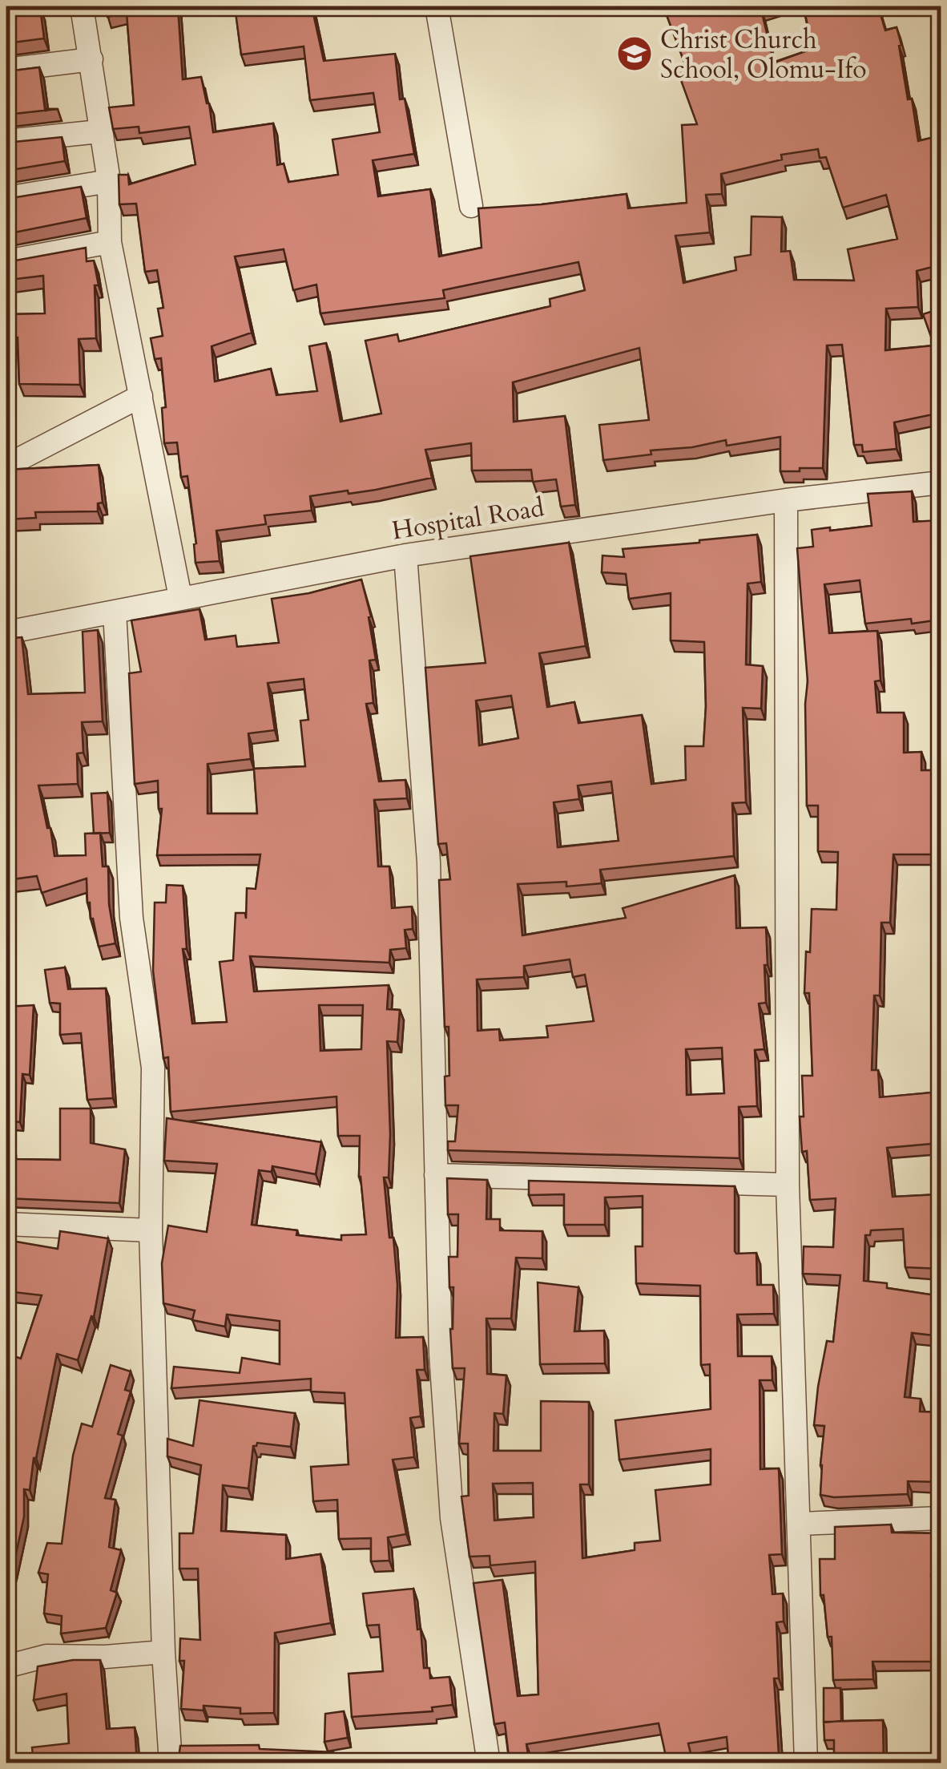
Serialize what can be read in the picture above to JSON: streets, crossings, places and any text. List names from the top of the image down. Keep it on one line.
{"streets":{"street":["Hospital Road"]},"places":{"school or university":["Christ Church School, Olomu-Ifo"]}}
